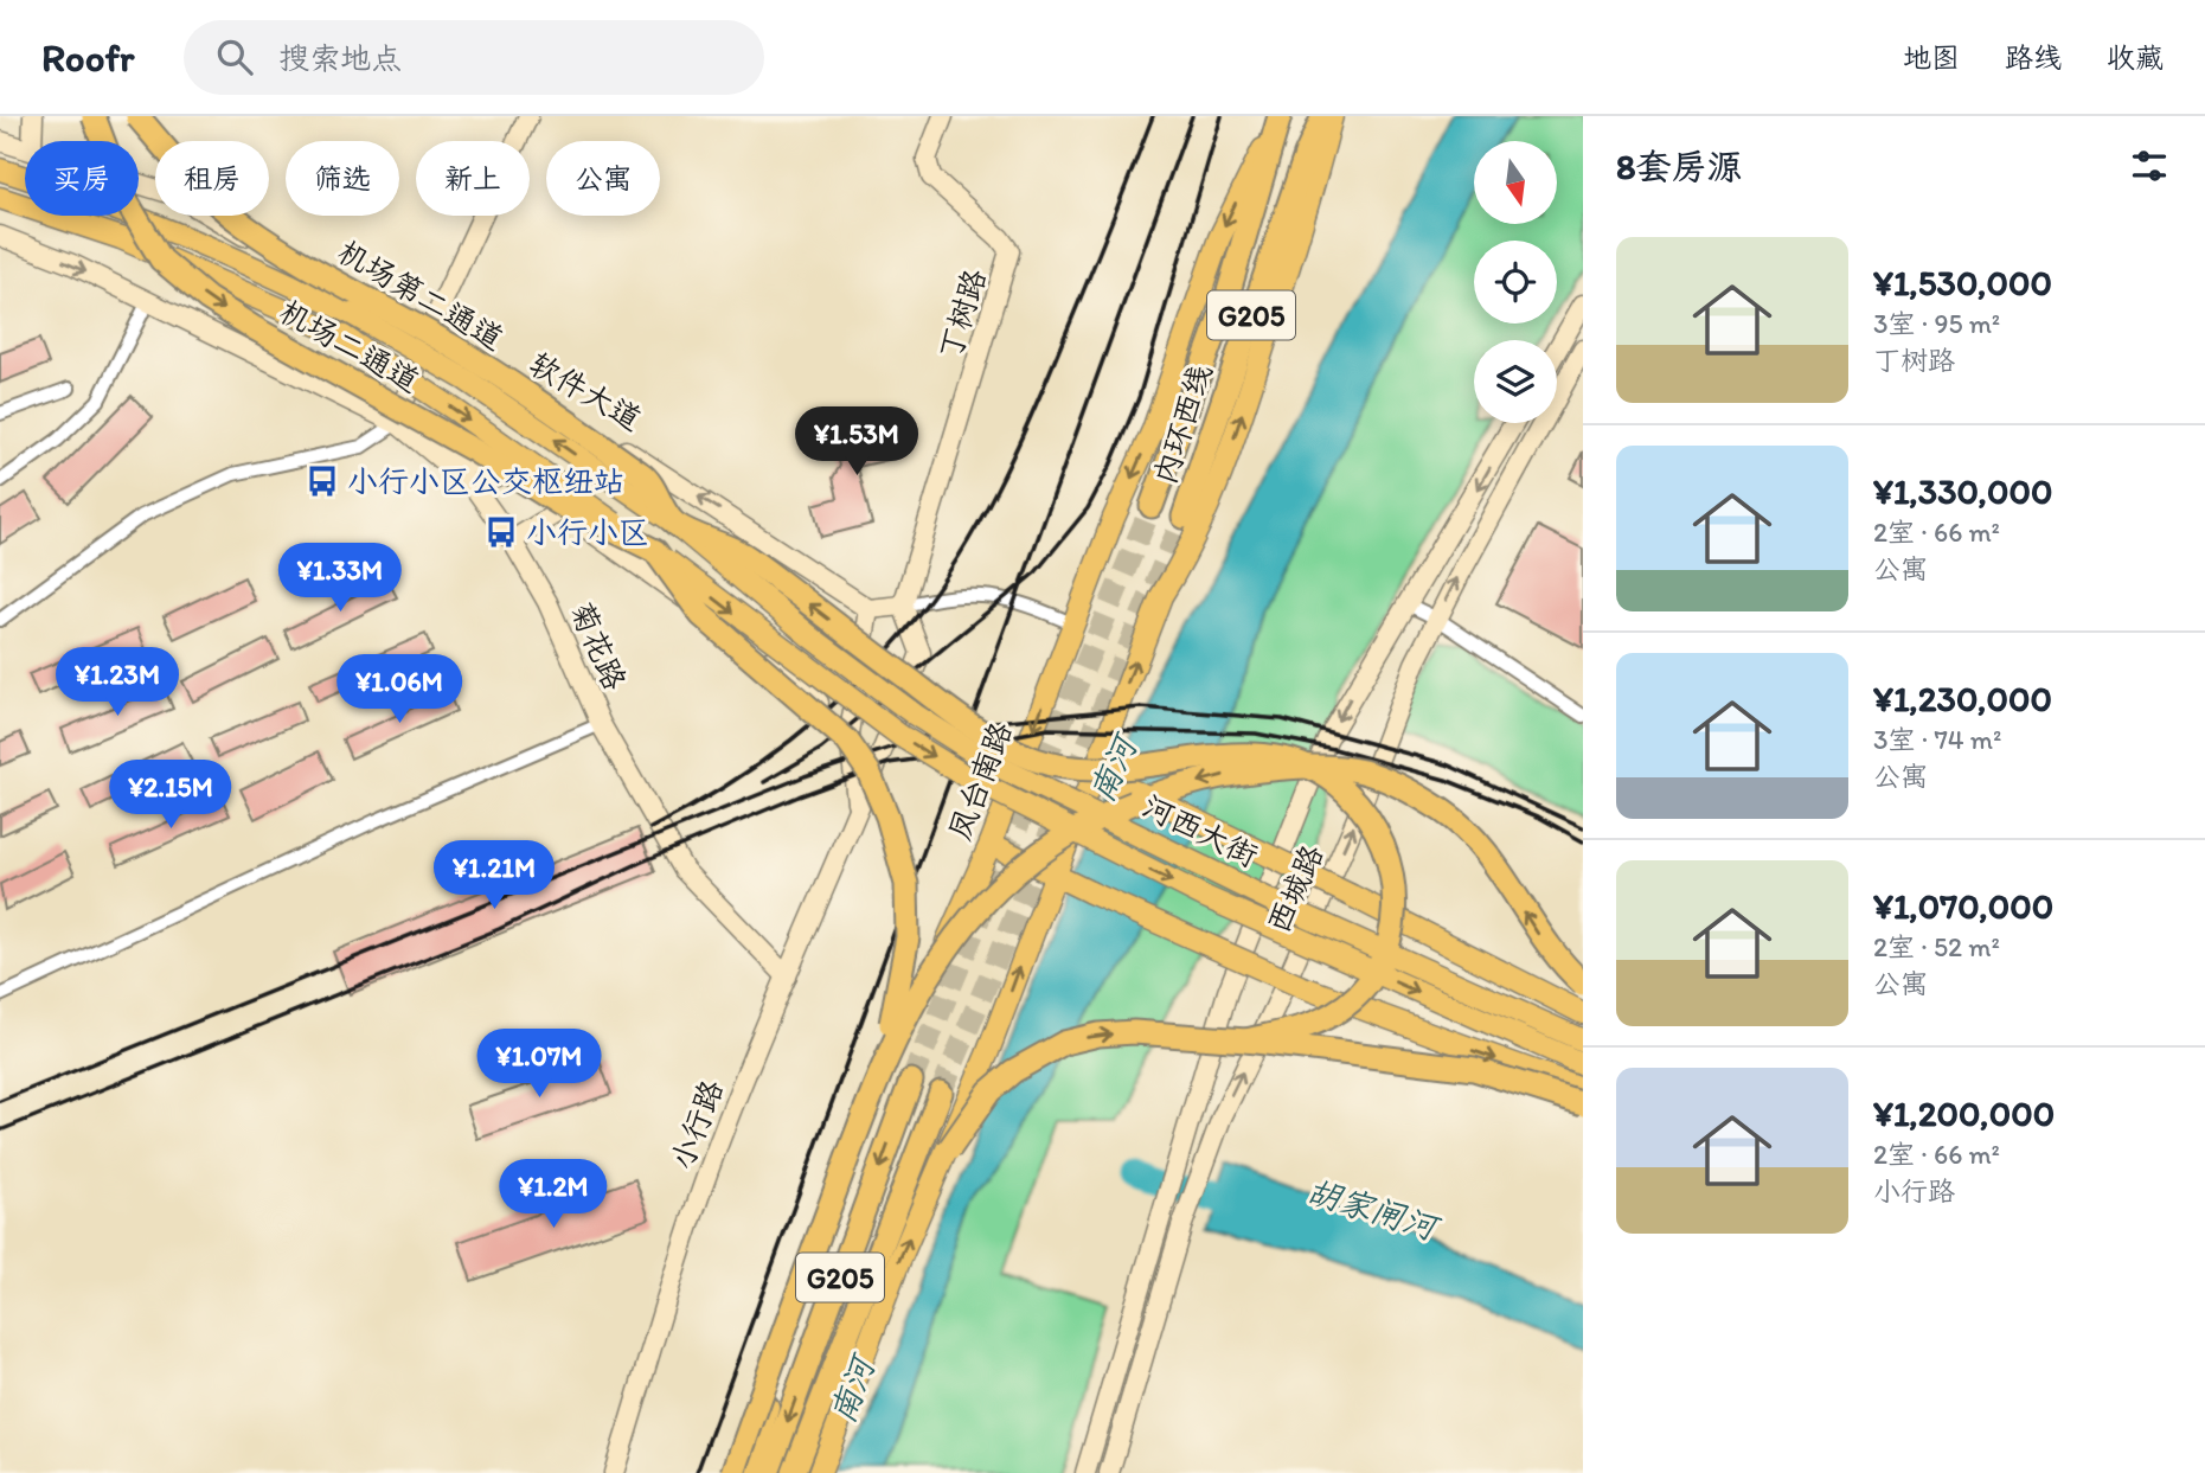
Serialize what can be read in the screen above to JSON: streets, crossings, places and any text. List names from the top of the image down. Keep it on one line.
{"streets":{"highway":["机场第二通道","G205","机场二通道","内环西线"],"main road":["软件大道","凤台南路","河西大街"],"street":["丁树路","菊花路","西城路","小行路"]},"crossings":[["机场第二通道","软件大道"],["丁树路","小行路"],["机场二通道","河西大街"],["软件大道","河西大街"],["软件大道","小行路"],["内环西线","凤台南路"],["菊花路","小行路"]],"one_way":["机场二通道"],"water":["南河","胡家闸河"],"places":{"bus stop":["小行小区公交枢纽站","小行小区"]},"north":"bottom","page":{"header":"Roofr","search":"搜索地点","nav":["地图","路线","收藏"],"heading":"8套房源","chip":["买房","租房","筛选","新上","公寓"],"list":[{"name":"¥1,530,000","note":"3室 · 95 m² · 丁树路"},{"name":"¥1,330,000","note":"2室 · 66 m² · 公寓"},{"name":"¥1,230,000","note":"3室 · 74 m² · 公寓"},{"name":"¥1,070,000","note":"2室 · 52 m² · 公寓"},{"name":"¥1,200,000","note":"2室 · 66 m² · 小行路"}],"price":["¥1.53M","¥1.33M","¥1.23M","¥1.06M","¥2.15M","¥1.21M","¥1.07M","¥1.2M"]}}
